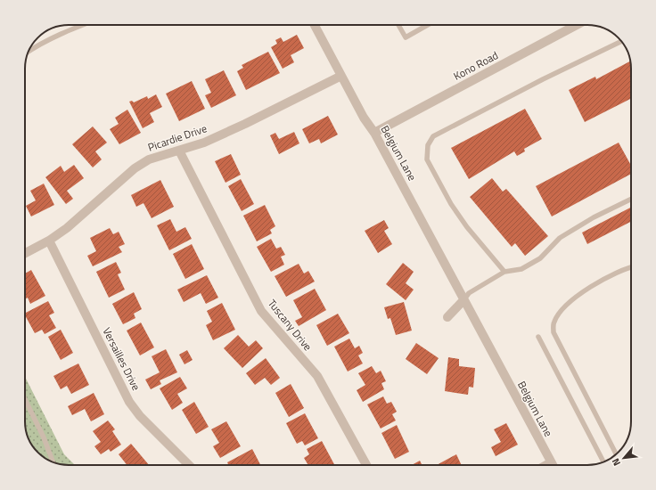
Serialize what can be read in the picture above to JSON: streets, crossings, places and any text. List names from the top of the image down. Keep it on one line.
{"streets":{"street":["Kono Road","Picardie Drive","Belgium Lane","Tuscany Drive","Versailles Drive"]},"crossings":[["Kono Road","Belgium Lane"],["Picardie Drive","Belgium Lane"],["Picardie Drive","Tuscany Drive"],["Picardie Drive","Versailles Drive"]],"north":"bottom left"}
